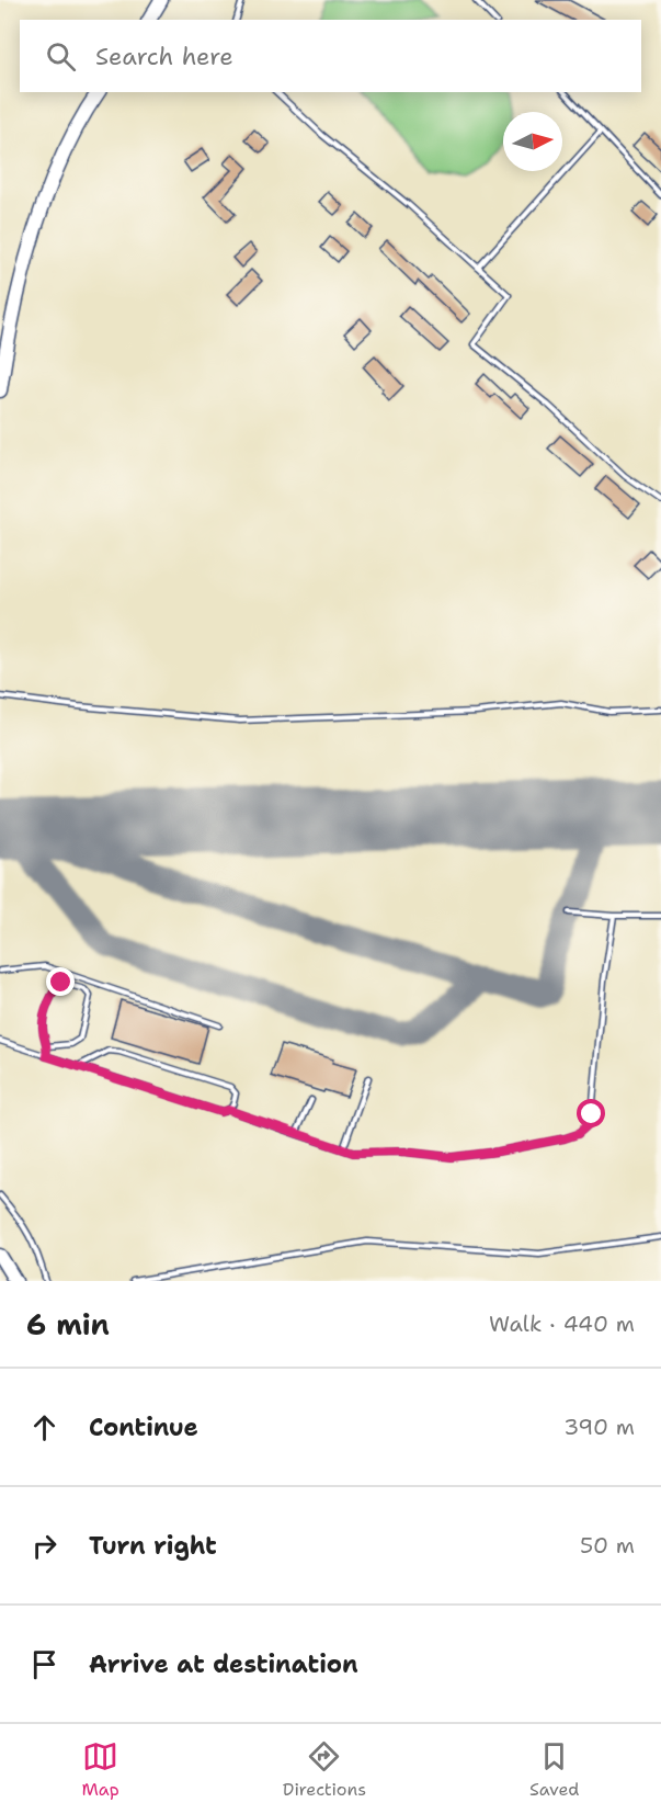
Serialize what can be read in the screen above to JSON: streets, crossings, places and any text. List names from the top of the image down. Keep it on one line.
{"north":"right","page":{"search":"Search here","heading":["6 min","Walk · 440 m"],"list":[["Continue","390 m"],["Turn right","50 m"],"Arrive at destination"],"nav":["Map","Directions","Saved"]}}
